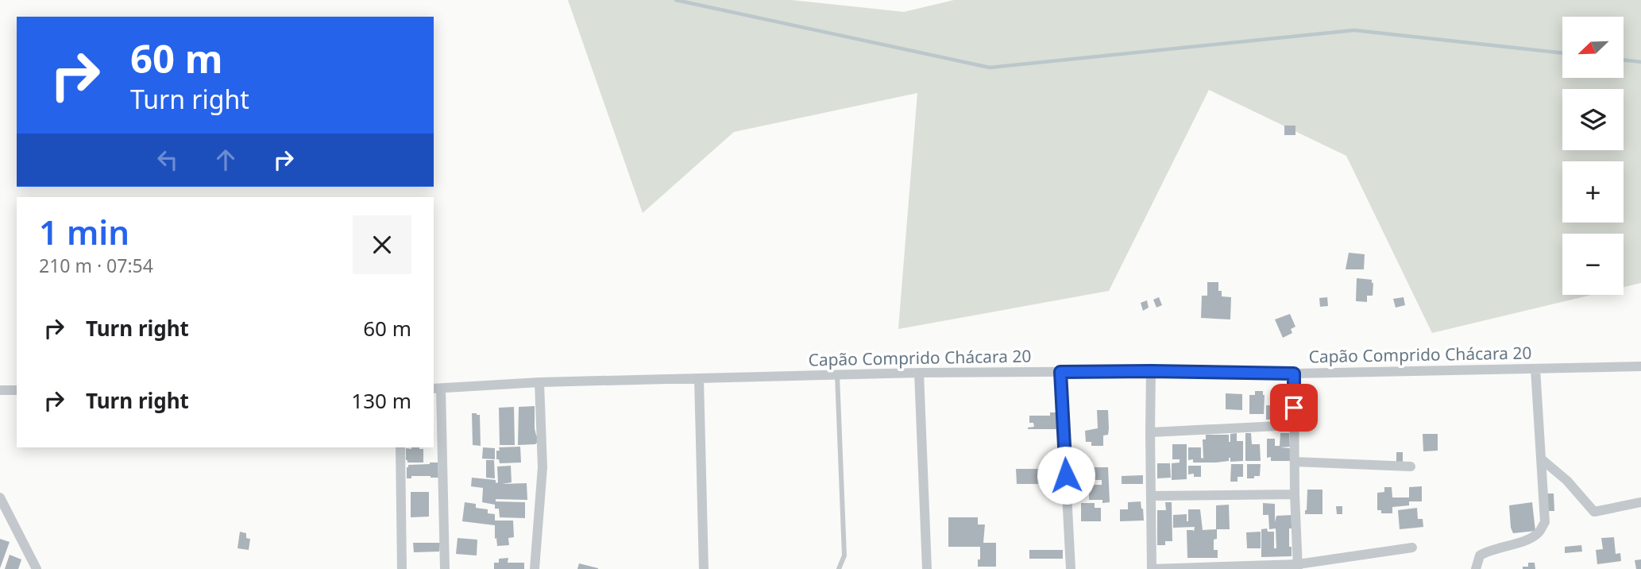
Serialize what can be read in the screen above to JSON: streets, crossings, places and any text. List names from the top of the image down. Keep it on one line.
{"streets":{"street":["Capão Comprido Chácara 20"]},"north":"bottom left","page":{"map_buttons":["+","−"],"turn":["60 m","Turn right"],"heading":["1 min","210 m · 07:54"],"list":[{"name":"Turn right","value":"60 m"},{"name":"Turn right","value":"130 m"}]}}
